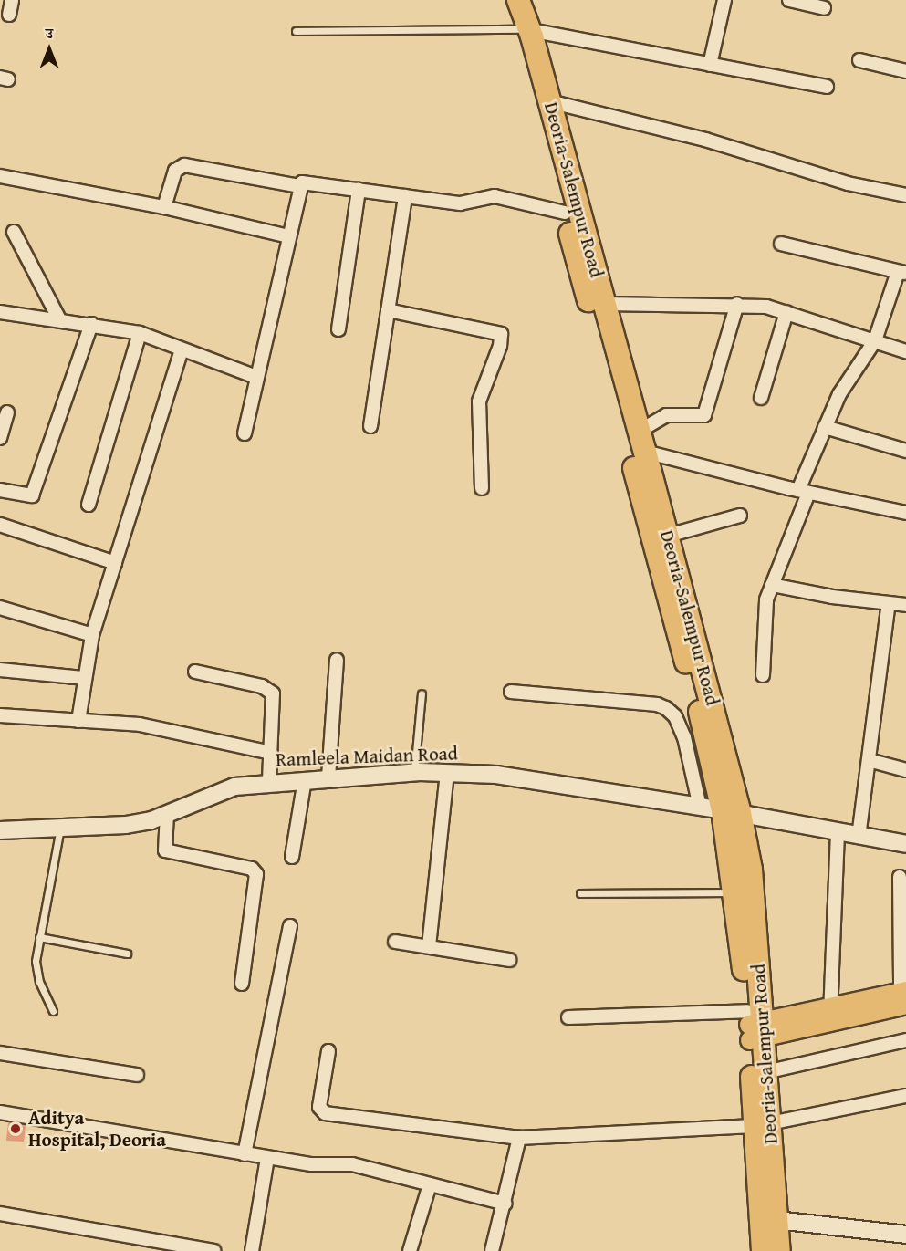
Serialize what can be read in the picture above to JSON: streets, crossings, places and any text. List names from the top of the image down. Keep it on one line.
{"streets":{"highway":["Deoria-Salempur Road"],"street":["Ramleela Maidan Road"]},"crossings":[["Deoria-Salempur Road","Ramleela Maidan Road"]],"places":["Aditya Hospital, Deoria"],"north":"top"}
